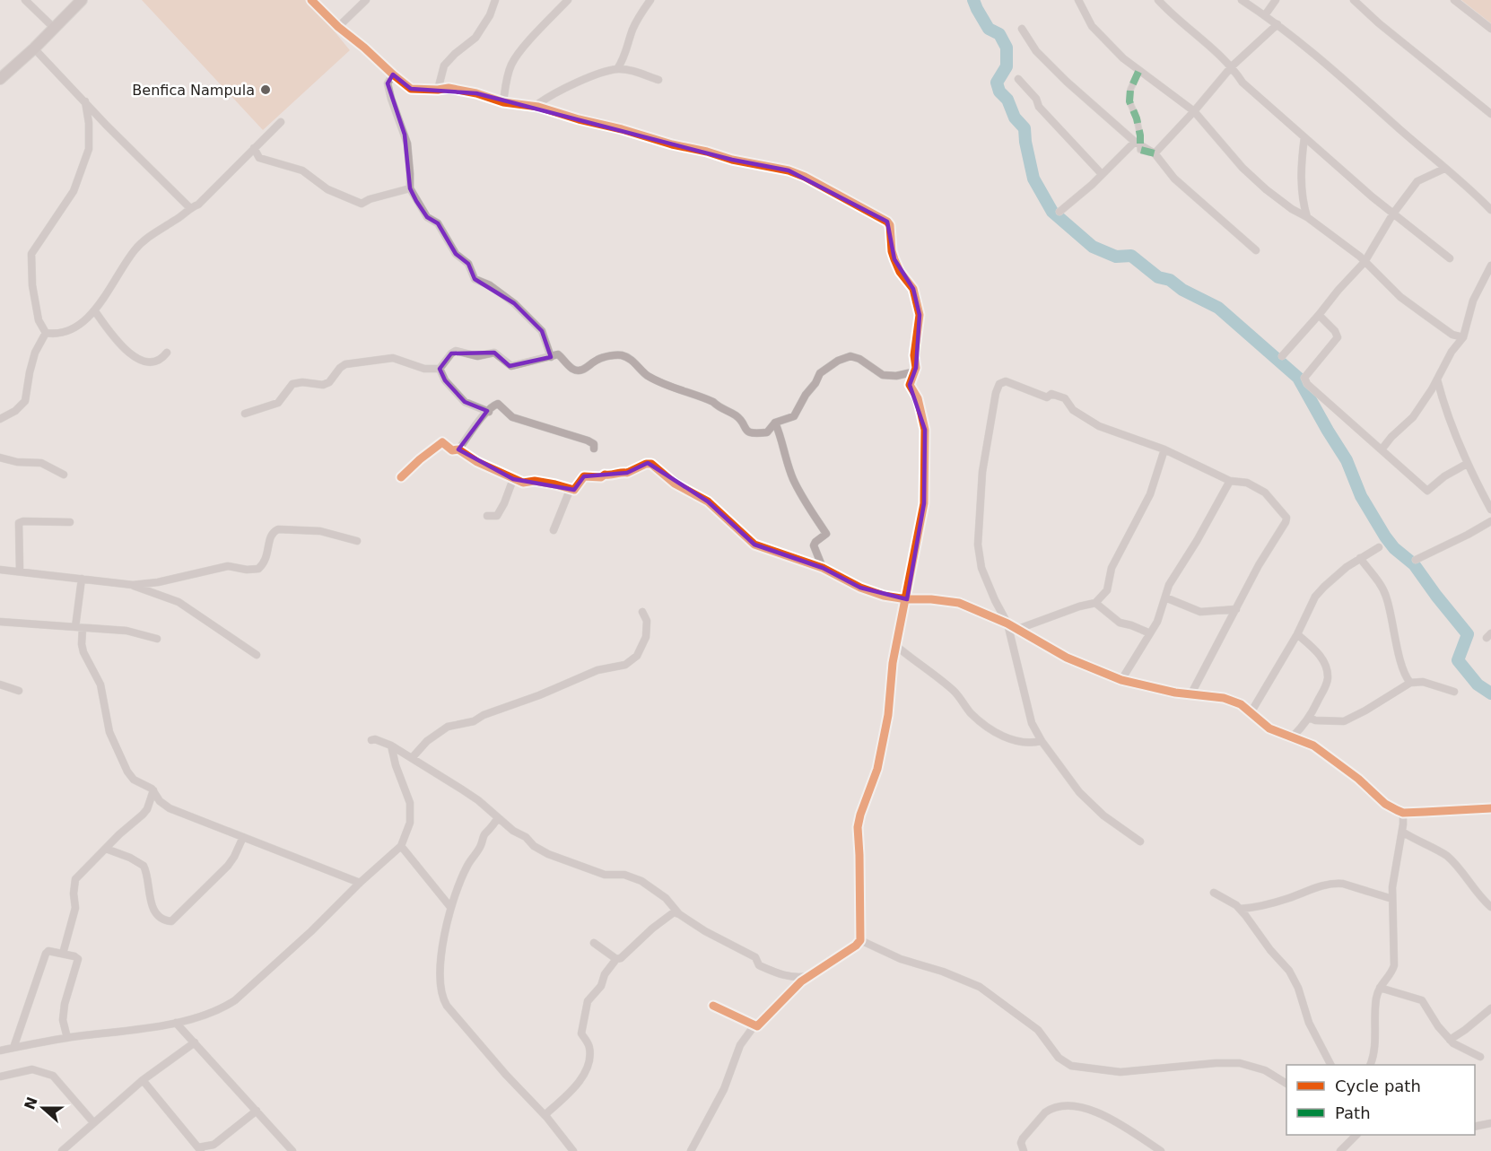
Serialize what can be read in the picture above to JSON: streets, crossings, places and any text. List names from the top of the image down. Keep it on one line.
{"places":["Benfica Nampula"],"legend":["Cycle path","Path"],"north":"left"}
